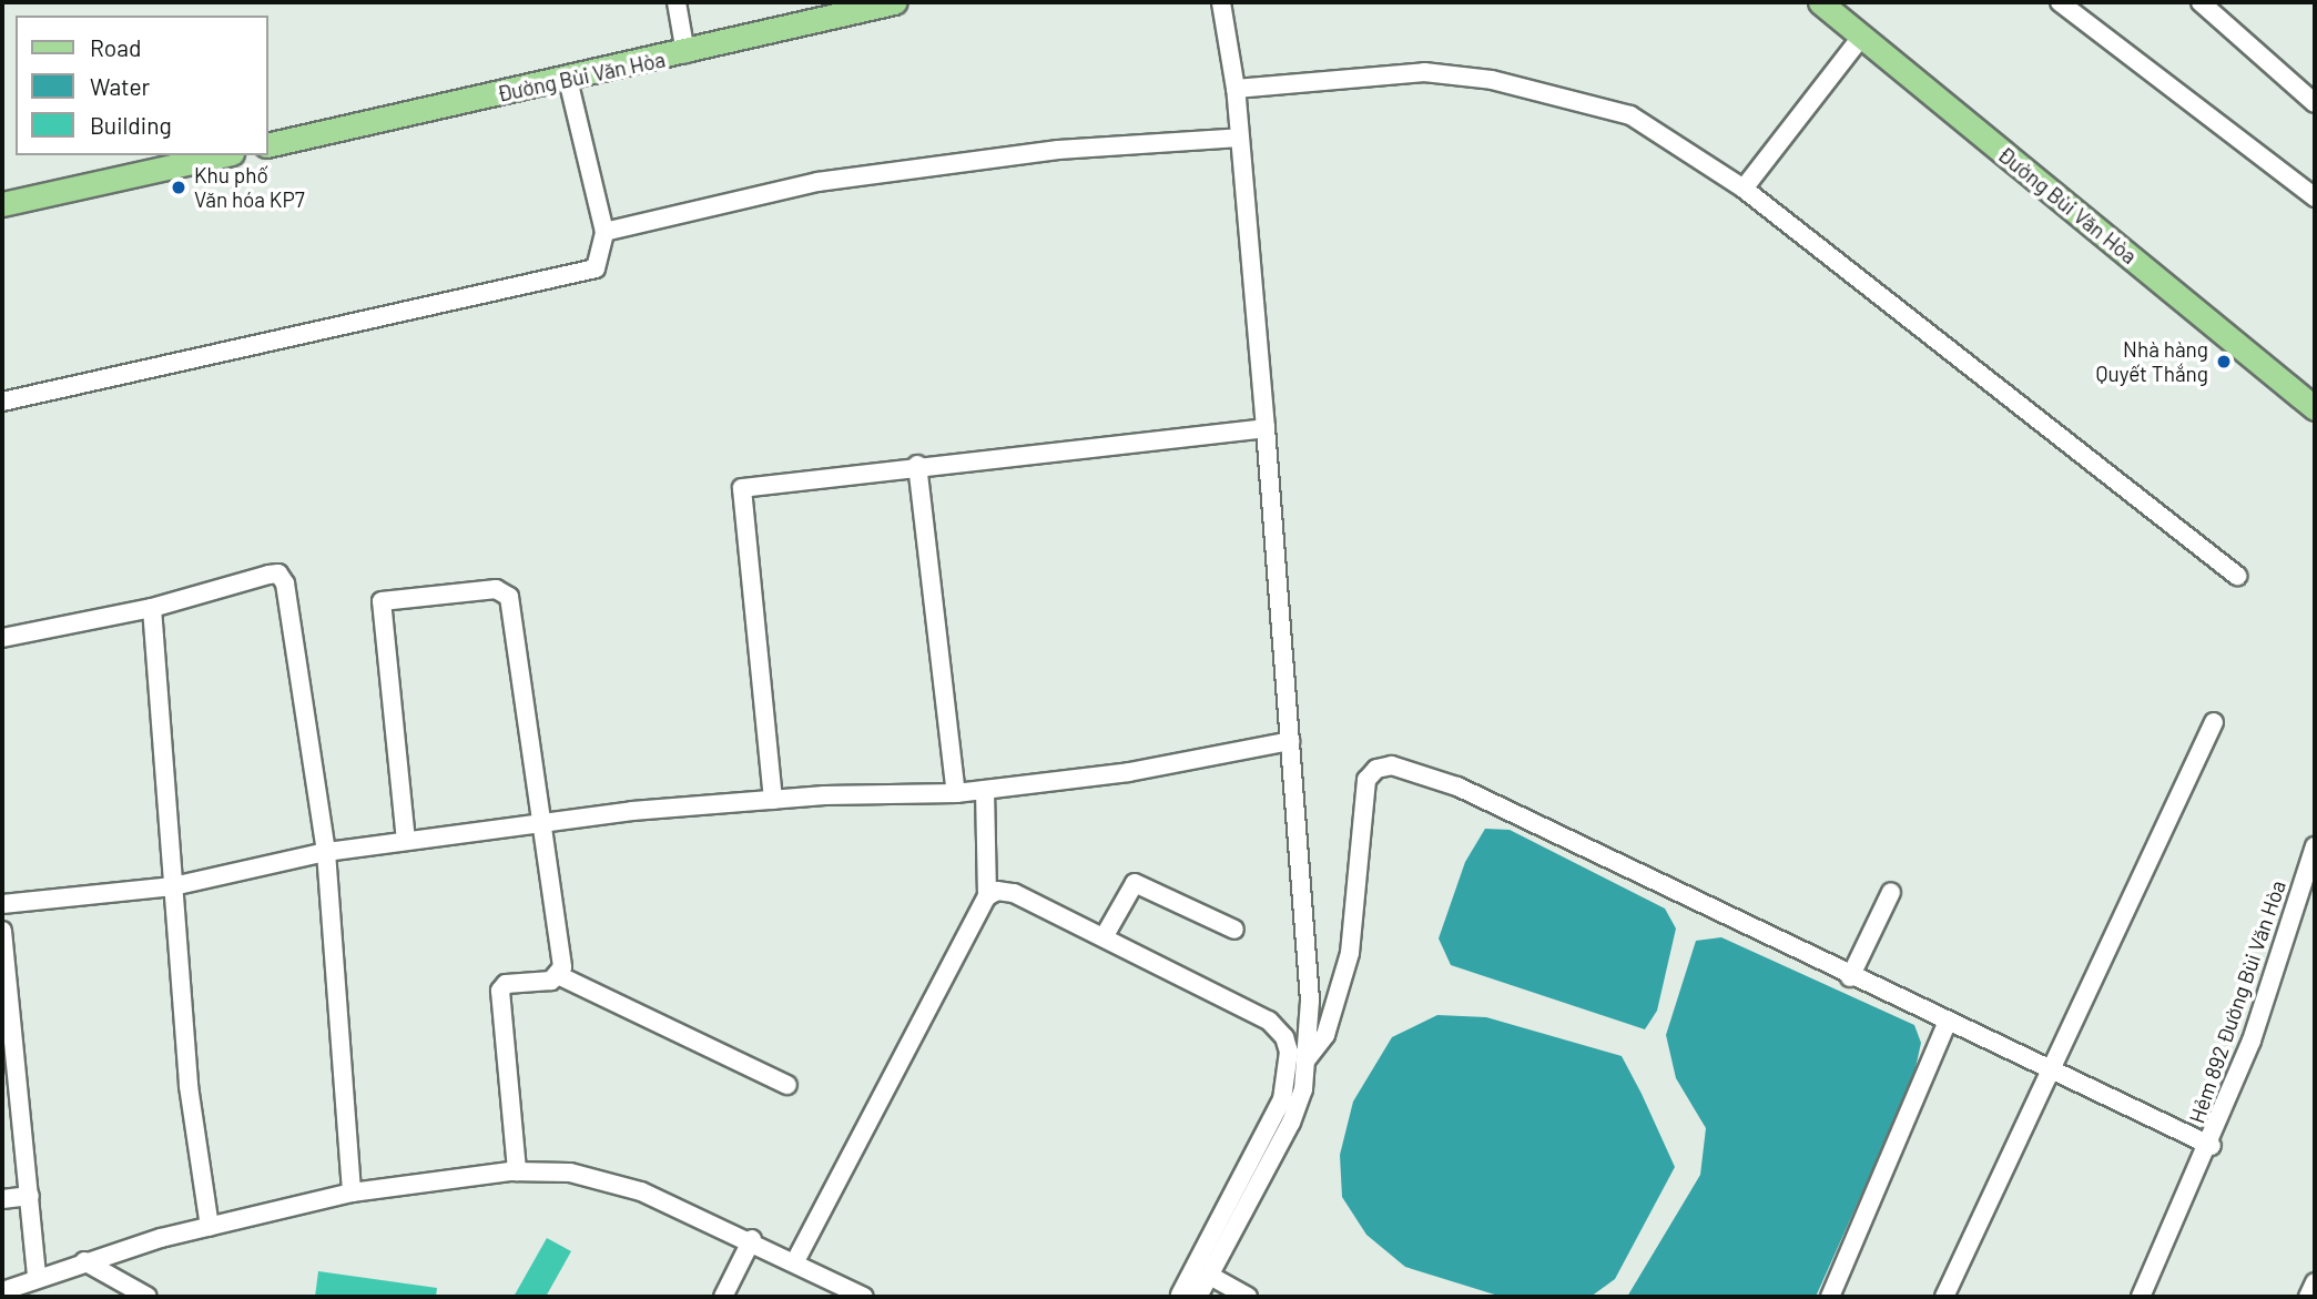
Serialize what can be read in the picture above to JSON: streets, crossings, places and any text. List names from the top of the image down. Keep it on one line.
{"streets":{"main road":["Đường Bùi Văn Hòa"],"street":["Hẻm 892 Đường Bùi Văn Hòa"]},"places":["Khu phố Văn hóa KP7","Nhà hàng Quyết Thắng"],"legend":["Road","Water","Building"]}
